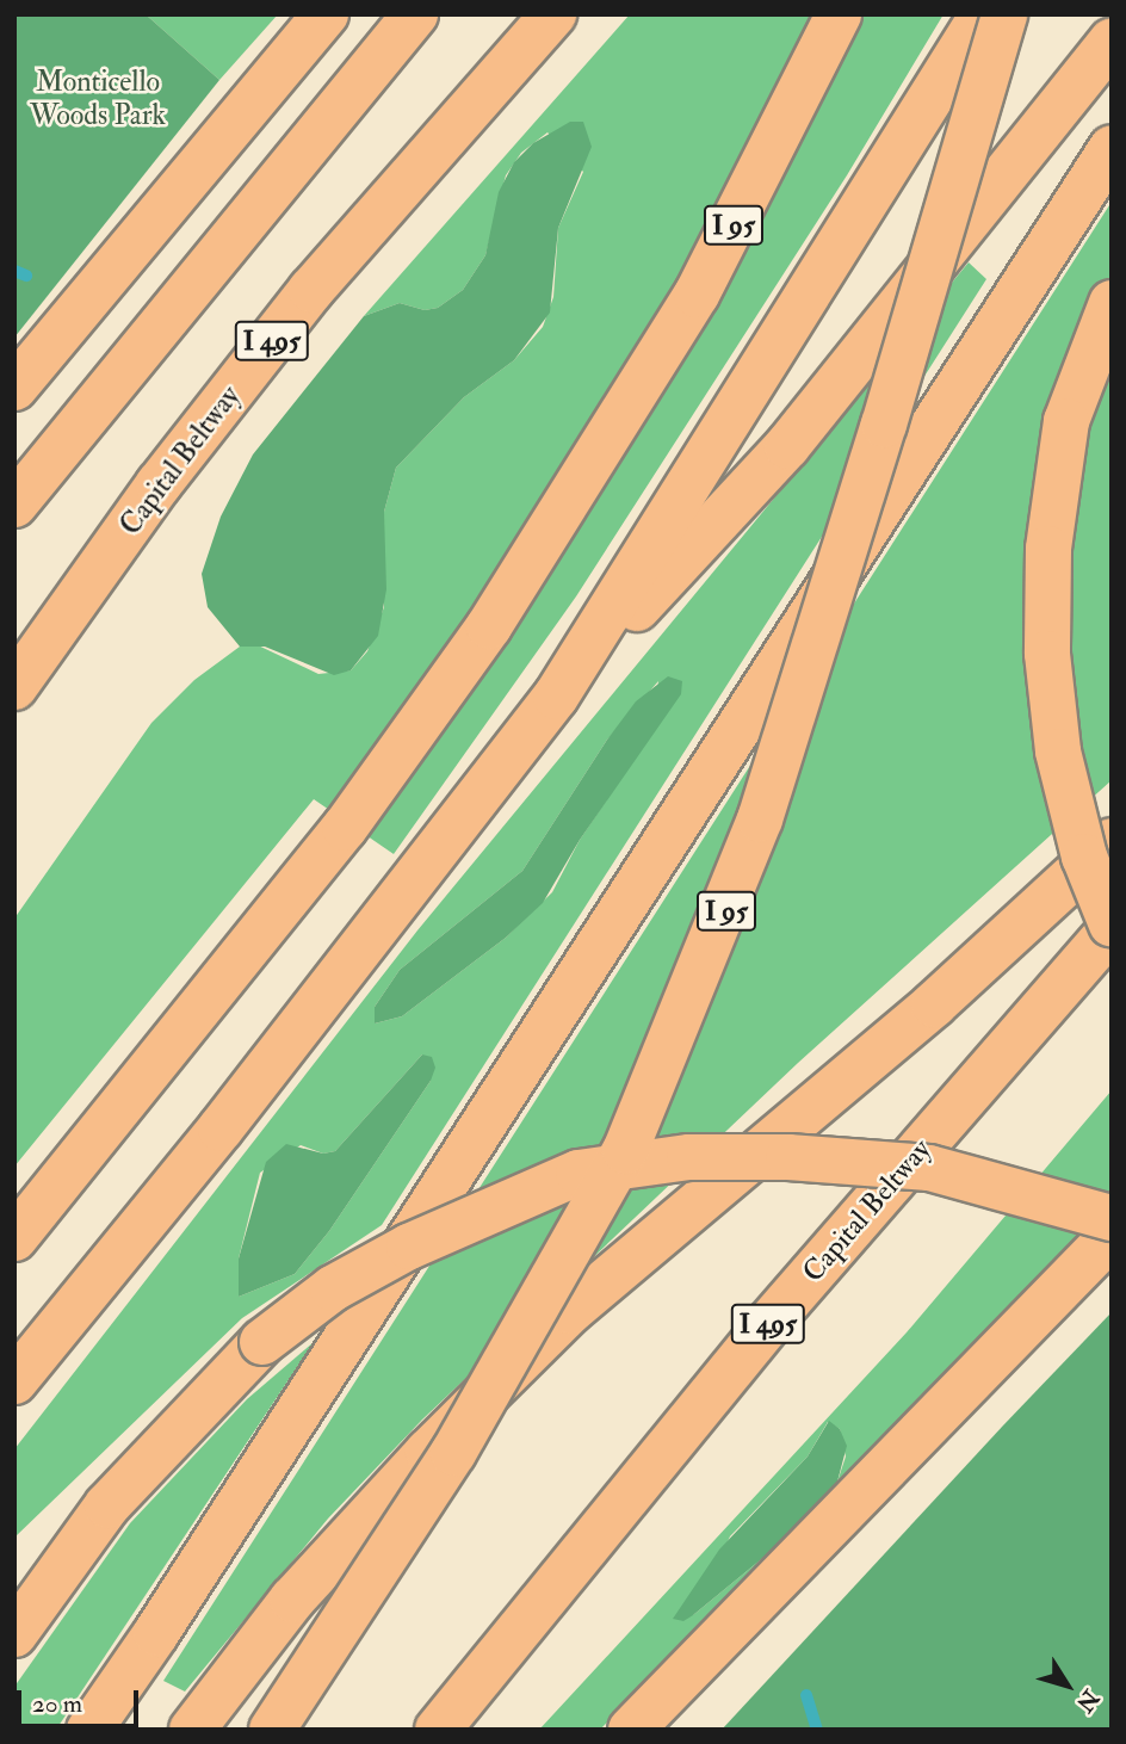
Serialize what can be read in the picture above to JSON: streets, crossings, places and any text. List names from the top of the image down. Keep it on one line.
{"streets":{"highway":["I 95","I 495","Capital Beltway"]},"parks":["Monticello Woods Park"],"scale_bar":"20 m","north":"bottom right"}
